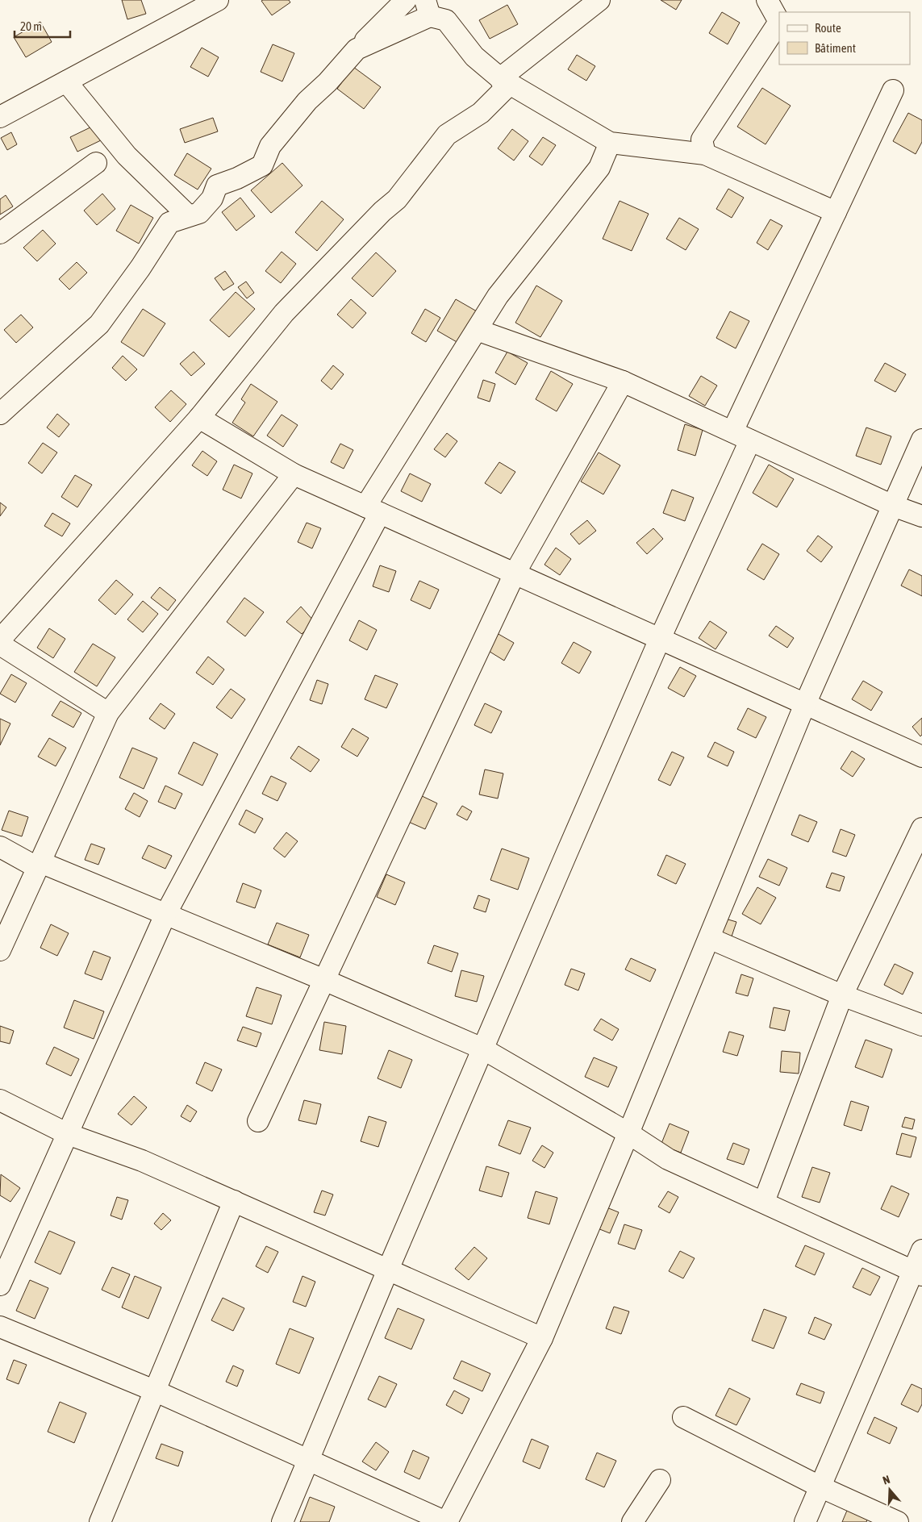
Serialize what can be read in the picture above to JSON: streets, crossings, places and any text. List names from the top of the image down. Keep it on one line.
{"legend":["Route","Bâtiment"],"scale_bar":"20 m","north":"top"}
